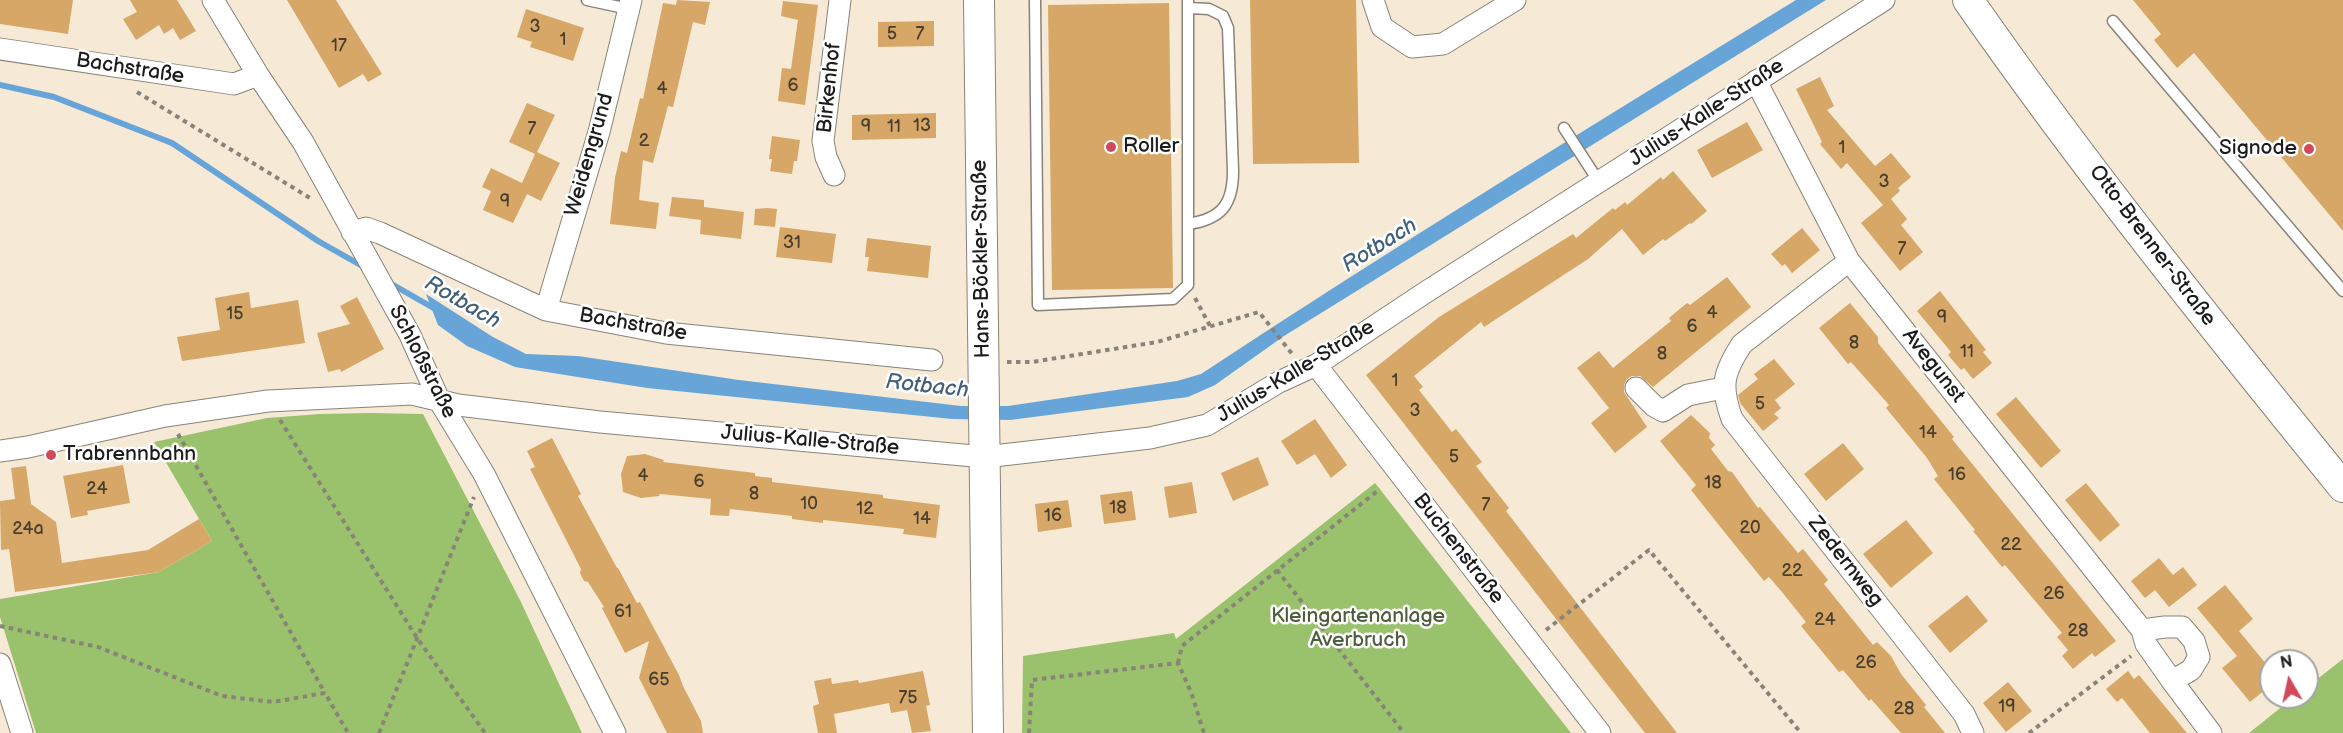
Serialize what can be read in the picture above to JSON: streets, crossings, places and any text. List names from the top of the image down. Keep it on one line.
{"streets":{"main road":["Otto-Brenner-Straße","Hans-Böckler-Straße"],"street":["Bachstraße","Birkenhof","Julius-Kalle-Straße","Weidengrund","Schloßstraße","Avegunst","Buchenstraße","Zedernweg"]},"crossings":[["Bachstraße","Weidengrund"],["Bachstraße","Schloßstraße"],["Julius-Kalle-Straße","Hans-Böckler-Straße"],["Julius-Kalle-Straße","Schloßstraße"],["Julius-Kalle-Straße","Avegunst"],["Julius-Kalle-Straße","Buchenstraße"]],"water":["Rotbach"],"parks":["Kleingartenanlage Averbruch"],"places":["Roller","Signode","Trabrennbahn"],"house_numbers":["3","5","7","1","17","6","4","13","9","11","7","2","1","3","9","31","7","4","15","9","6","8","11","8","1","5","3","14","5","16","4","6","18","24","8","10","7","18","12","16","14","20","24a","22","22","26","61","24","28","26","65","75","19","28"],"north":"top"}
